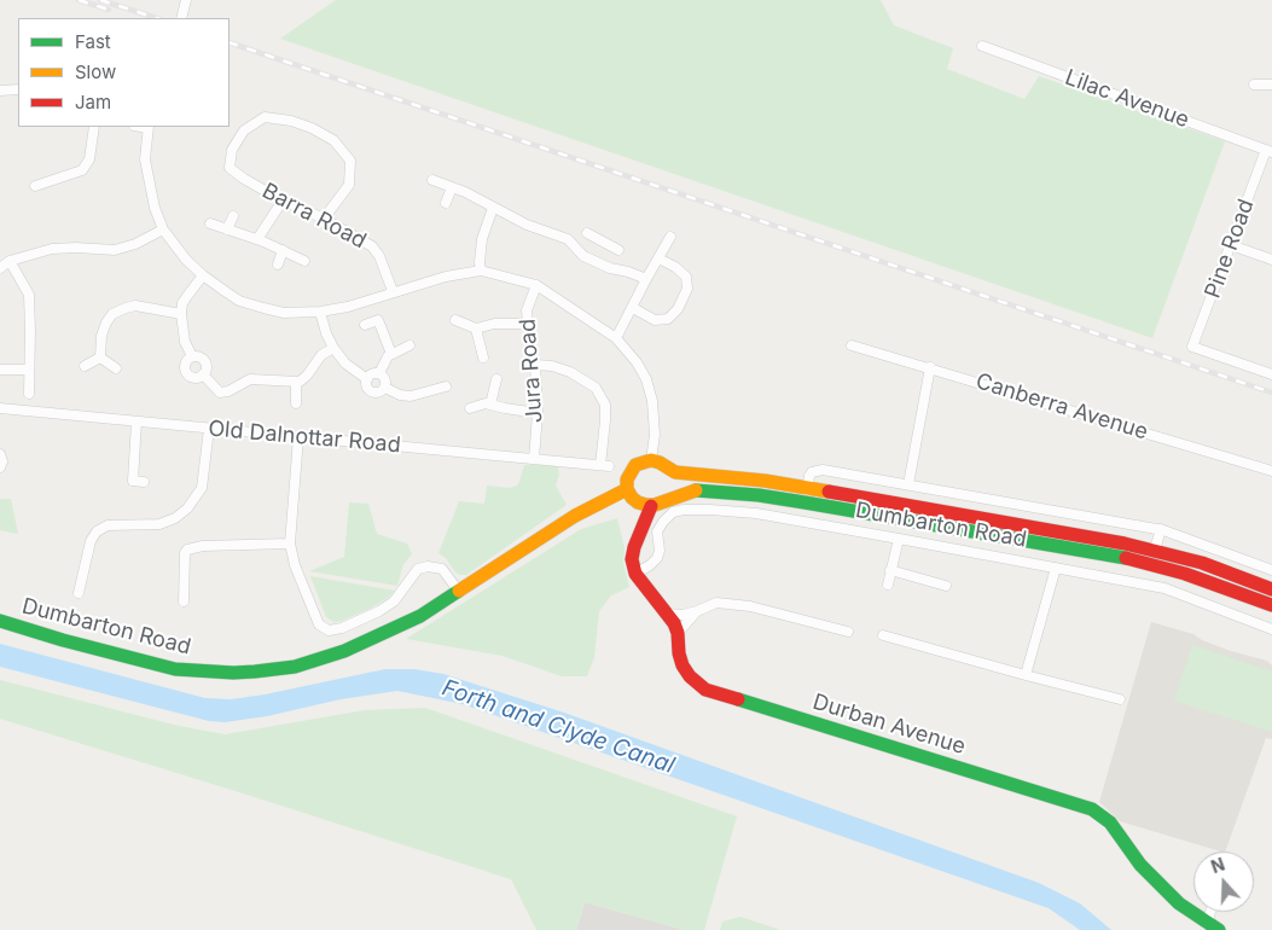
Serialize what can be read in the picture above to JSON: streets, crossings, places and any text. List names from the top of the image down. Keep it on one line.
{"streets":{"main road":["Dumbarton Road","Durban Avenue"],"street":["Lilac Avenue","Barra Road","Pine Road","Jura Road","Canberra Avenue","Old Dalnottar Road"]},"crossings":[["Lilac Avenue","Pine Road"],["Jura Road","Old Dalnottar Road"],["Dumbarton Road","Durban Avenue"]],"water":["Forth and Clyde Canal"],"legend":["Fast","Slow","Jam"],"north":"top"}
